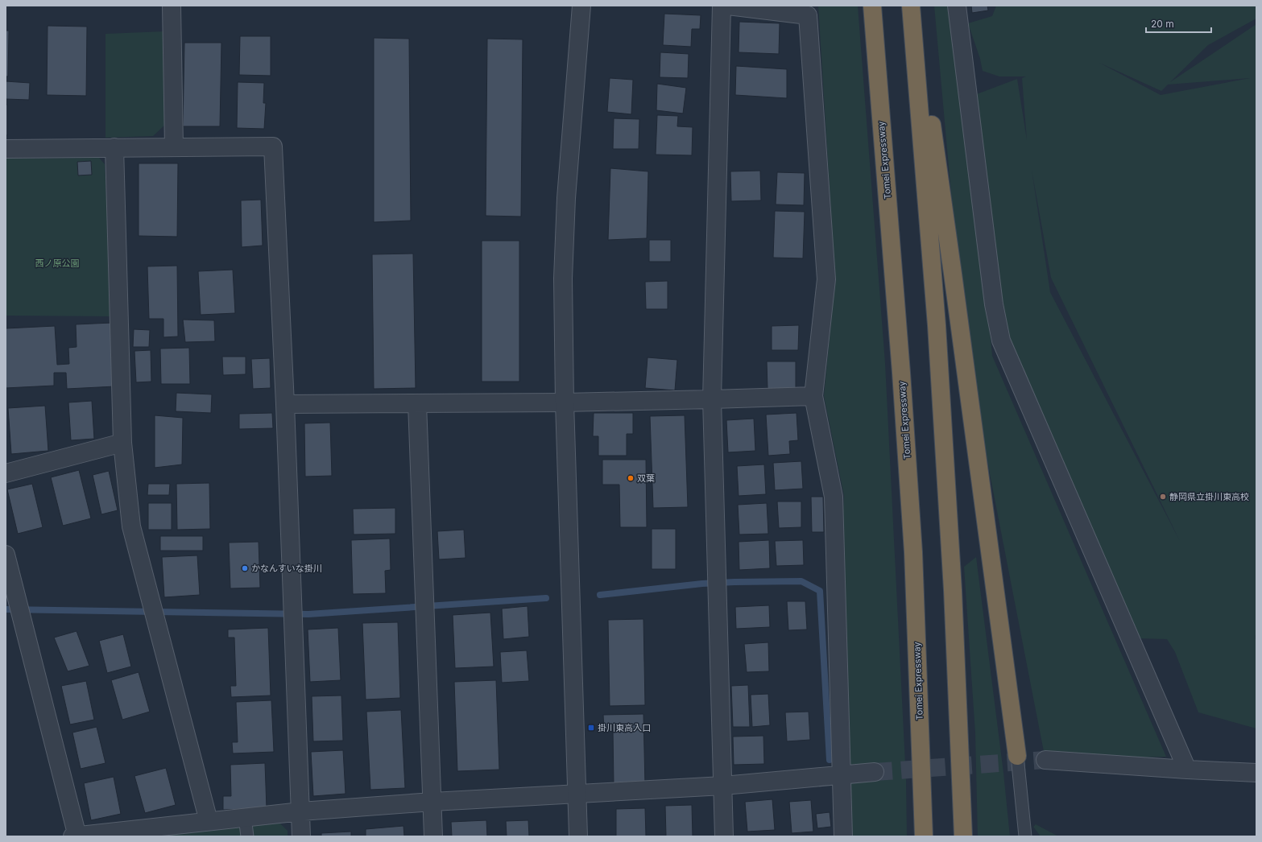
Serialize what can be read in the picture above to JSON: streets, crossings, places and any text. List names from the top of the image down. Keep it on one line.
{"streets":{"highway":["Tomei Expressway"]},"parks":["西ノ原公園"],"places":{"other":["双葉","静岡県立掛川東高校","かなんすいな掛川"],"transit":["掛川東高入口"]},"scale_bar":"20 m"}
